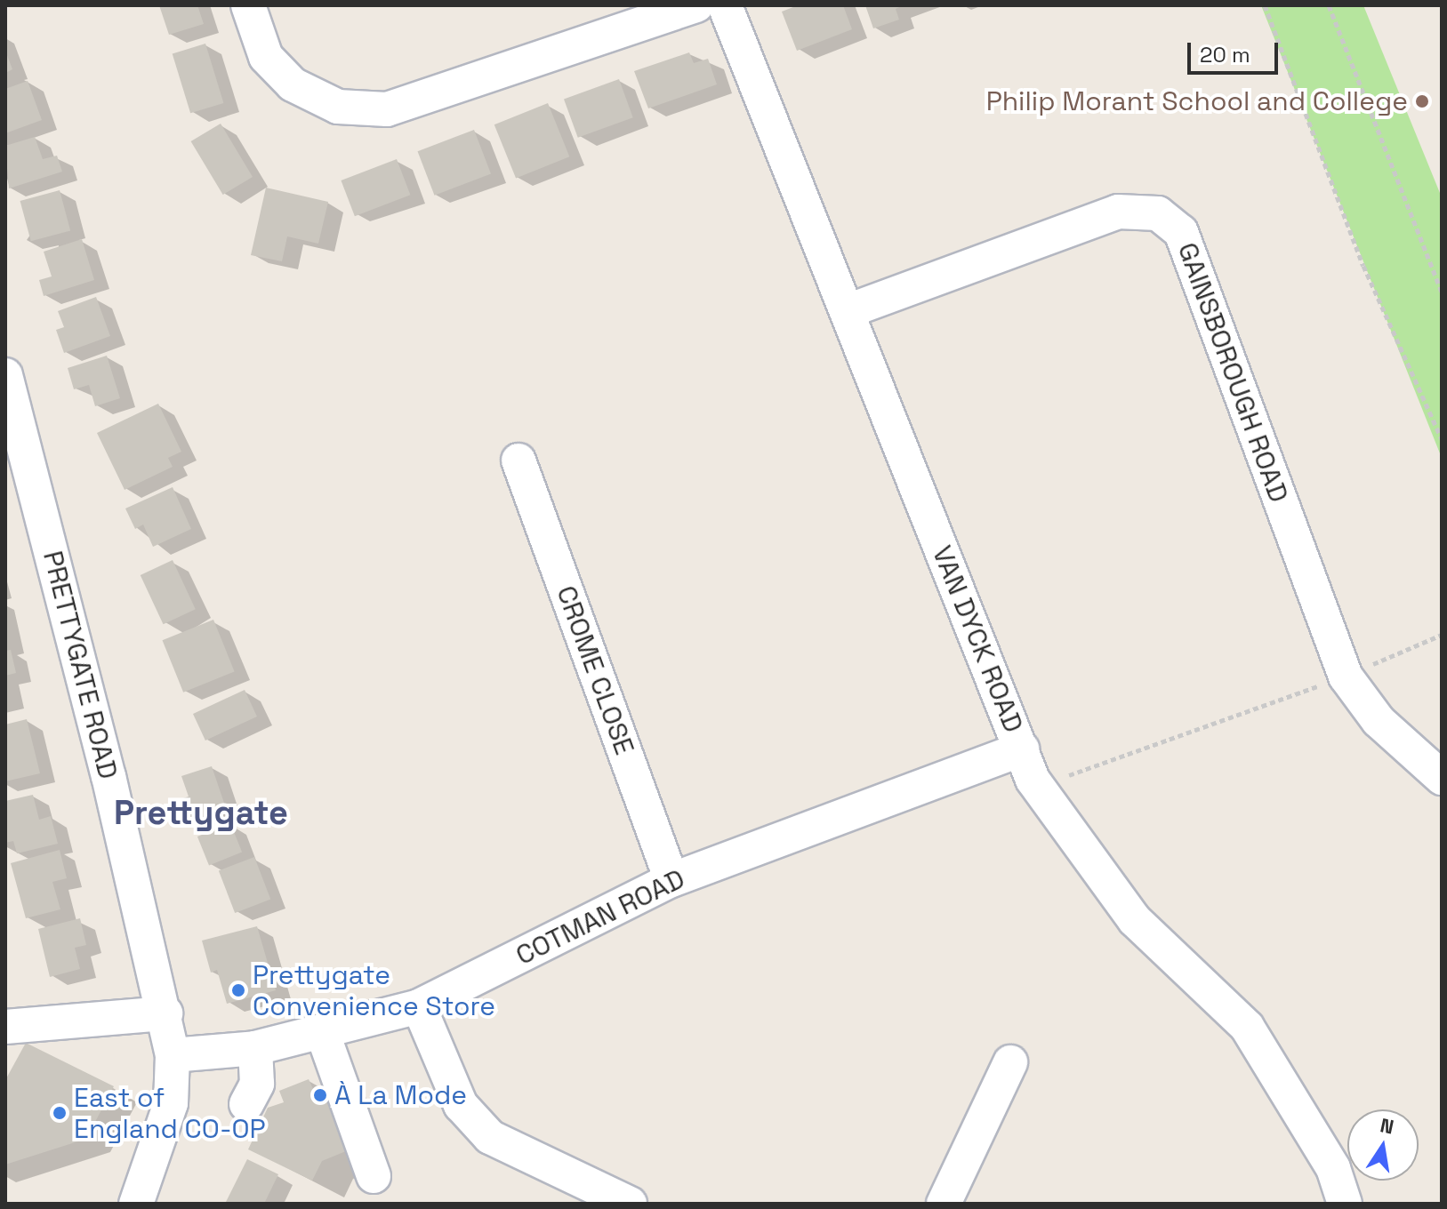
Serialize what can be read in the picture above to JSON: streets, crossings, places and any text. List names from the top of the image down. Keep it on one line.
{"streets":{"street":["GAINSBOROUGH ROAD","VAN DYCK ROAD","PRETTYGATE ROAD","CROME CLOSE","COTMAN ROAD"]},"crossings":[["GAINSBOROUGH ROAD","VAN DYCK ROAD"],["VAN DYCK ROAD","COTMAN ROAD"],["PRETTYGATE ROAD","COTMAN ROAD"],["CROME CLOSE","COTMAN ROAD"]],"districts":["Prettygate"],"places":["Philip Morant School and College","Prettygate Convenience Store","À La Mode","East of England CO-OP"],"scale_bar":"20 m","north":"top"}
